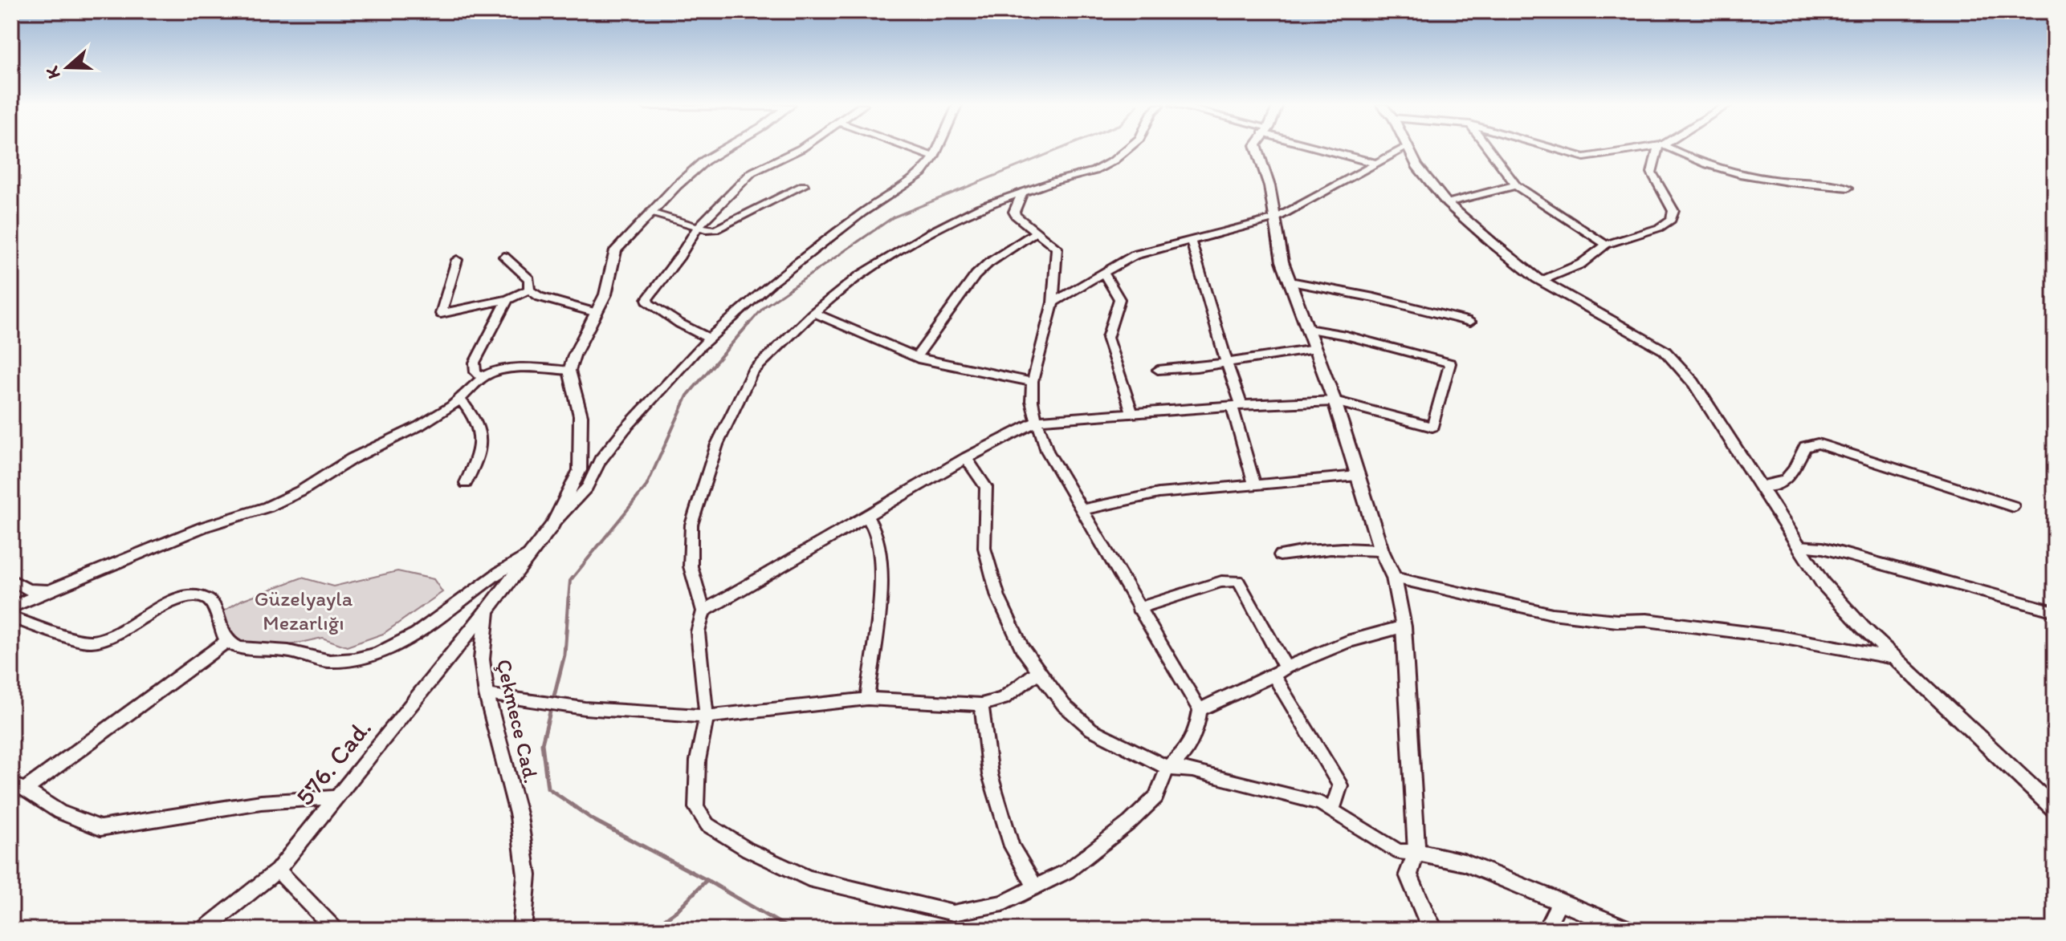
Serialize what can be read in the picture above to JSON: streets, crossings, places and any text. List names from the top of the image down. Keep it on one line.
{"streets":{"street":["Çekmece Cad.","576. Cad."]},"crossings":[["Çekmece Cad.","576. Cad."]],"parks":["Güzelyayla Mezarlığı"],"north":"left"}
